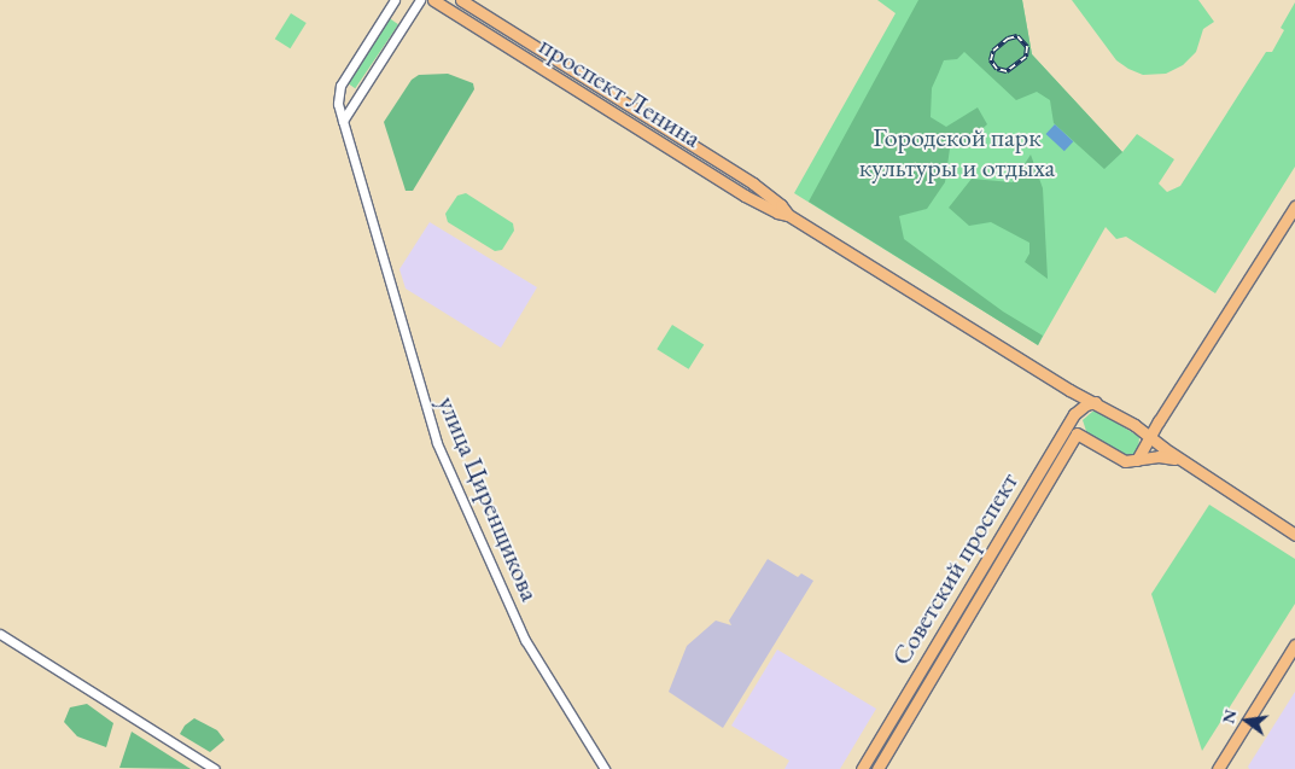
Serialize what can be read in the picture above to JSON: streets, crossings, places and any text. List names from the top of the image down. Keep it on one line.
{"streets":{"main road":["проспект Ленина","Советский проспект"],"street":["улица Циренщикова"]},"crossings":[["проспект Ленина","Советский проспект"]],"parks":["Городской парк культуры и отдыха"],"north":"left"}
